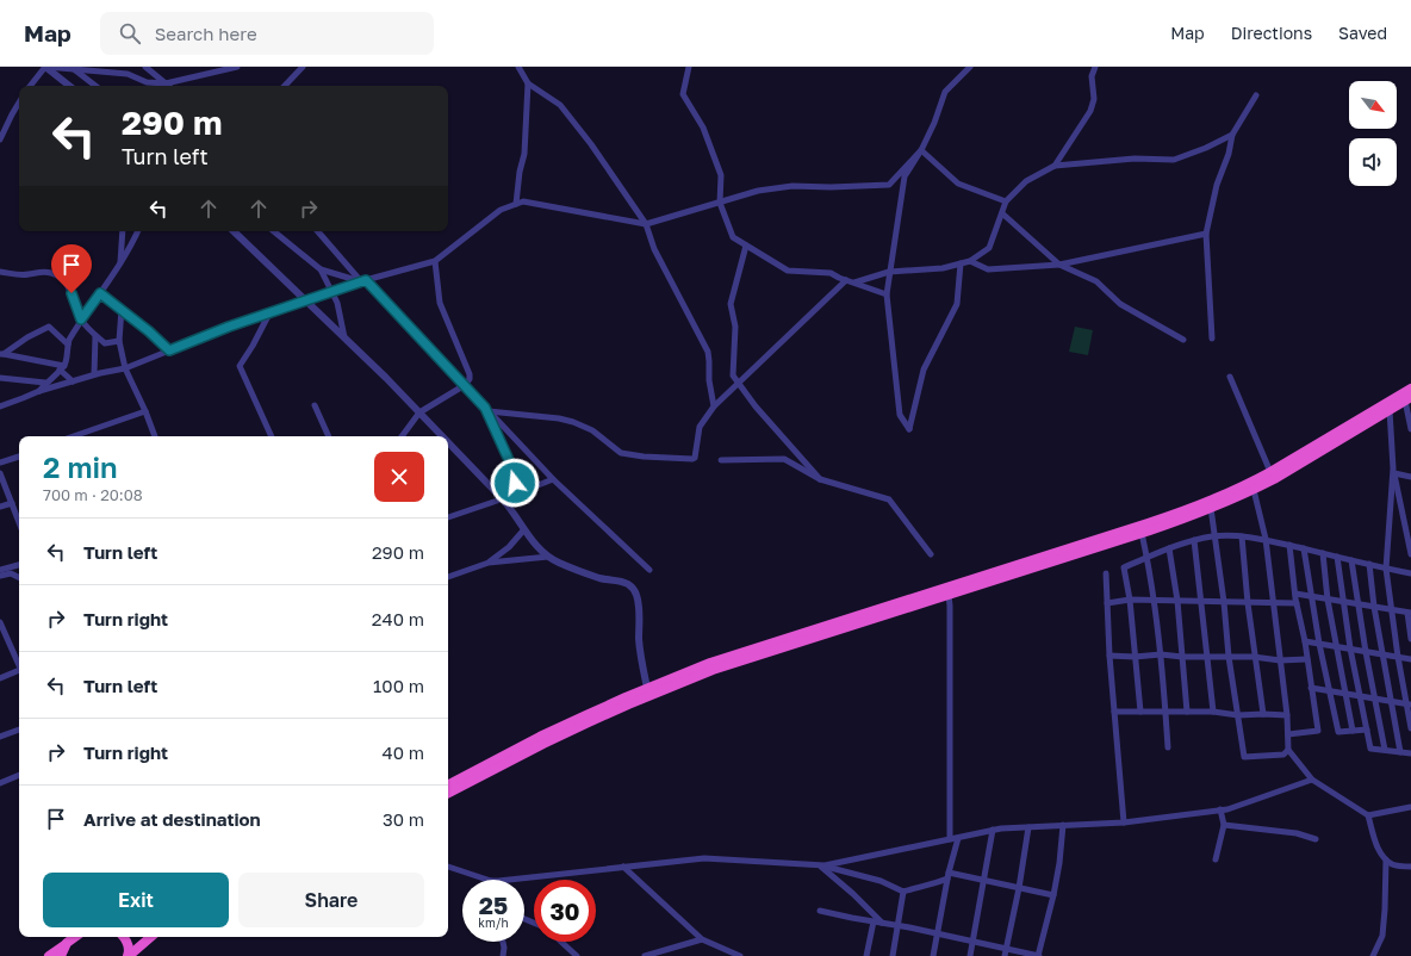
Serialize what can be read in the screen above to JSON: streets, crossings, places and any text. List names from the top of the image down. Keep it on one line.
{"north":"bottom right","page":{"header":"Map","search":"Search here","nav":["Map","Directions","Saved"],"turn":["290 m","Turn left"],"heading":["2 min","700 m · 20:08"],"list":[{"name":"Turn left","value":"290 m"},{"name":"Turn right","value":"240 m"},{"name":"Turn left","value":"100 m"},{"name":"Turn right","value":"40 m"},{"name":"Arrive at destination","value":"30 m"}],"buttons":["Exit","Share"],"speed":"25 km/h","limit":"30"}}
